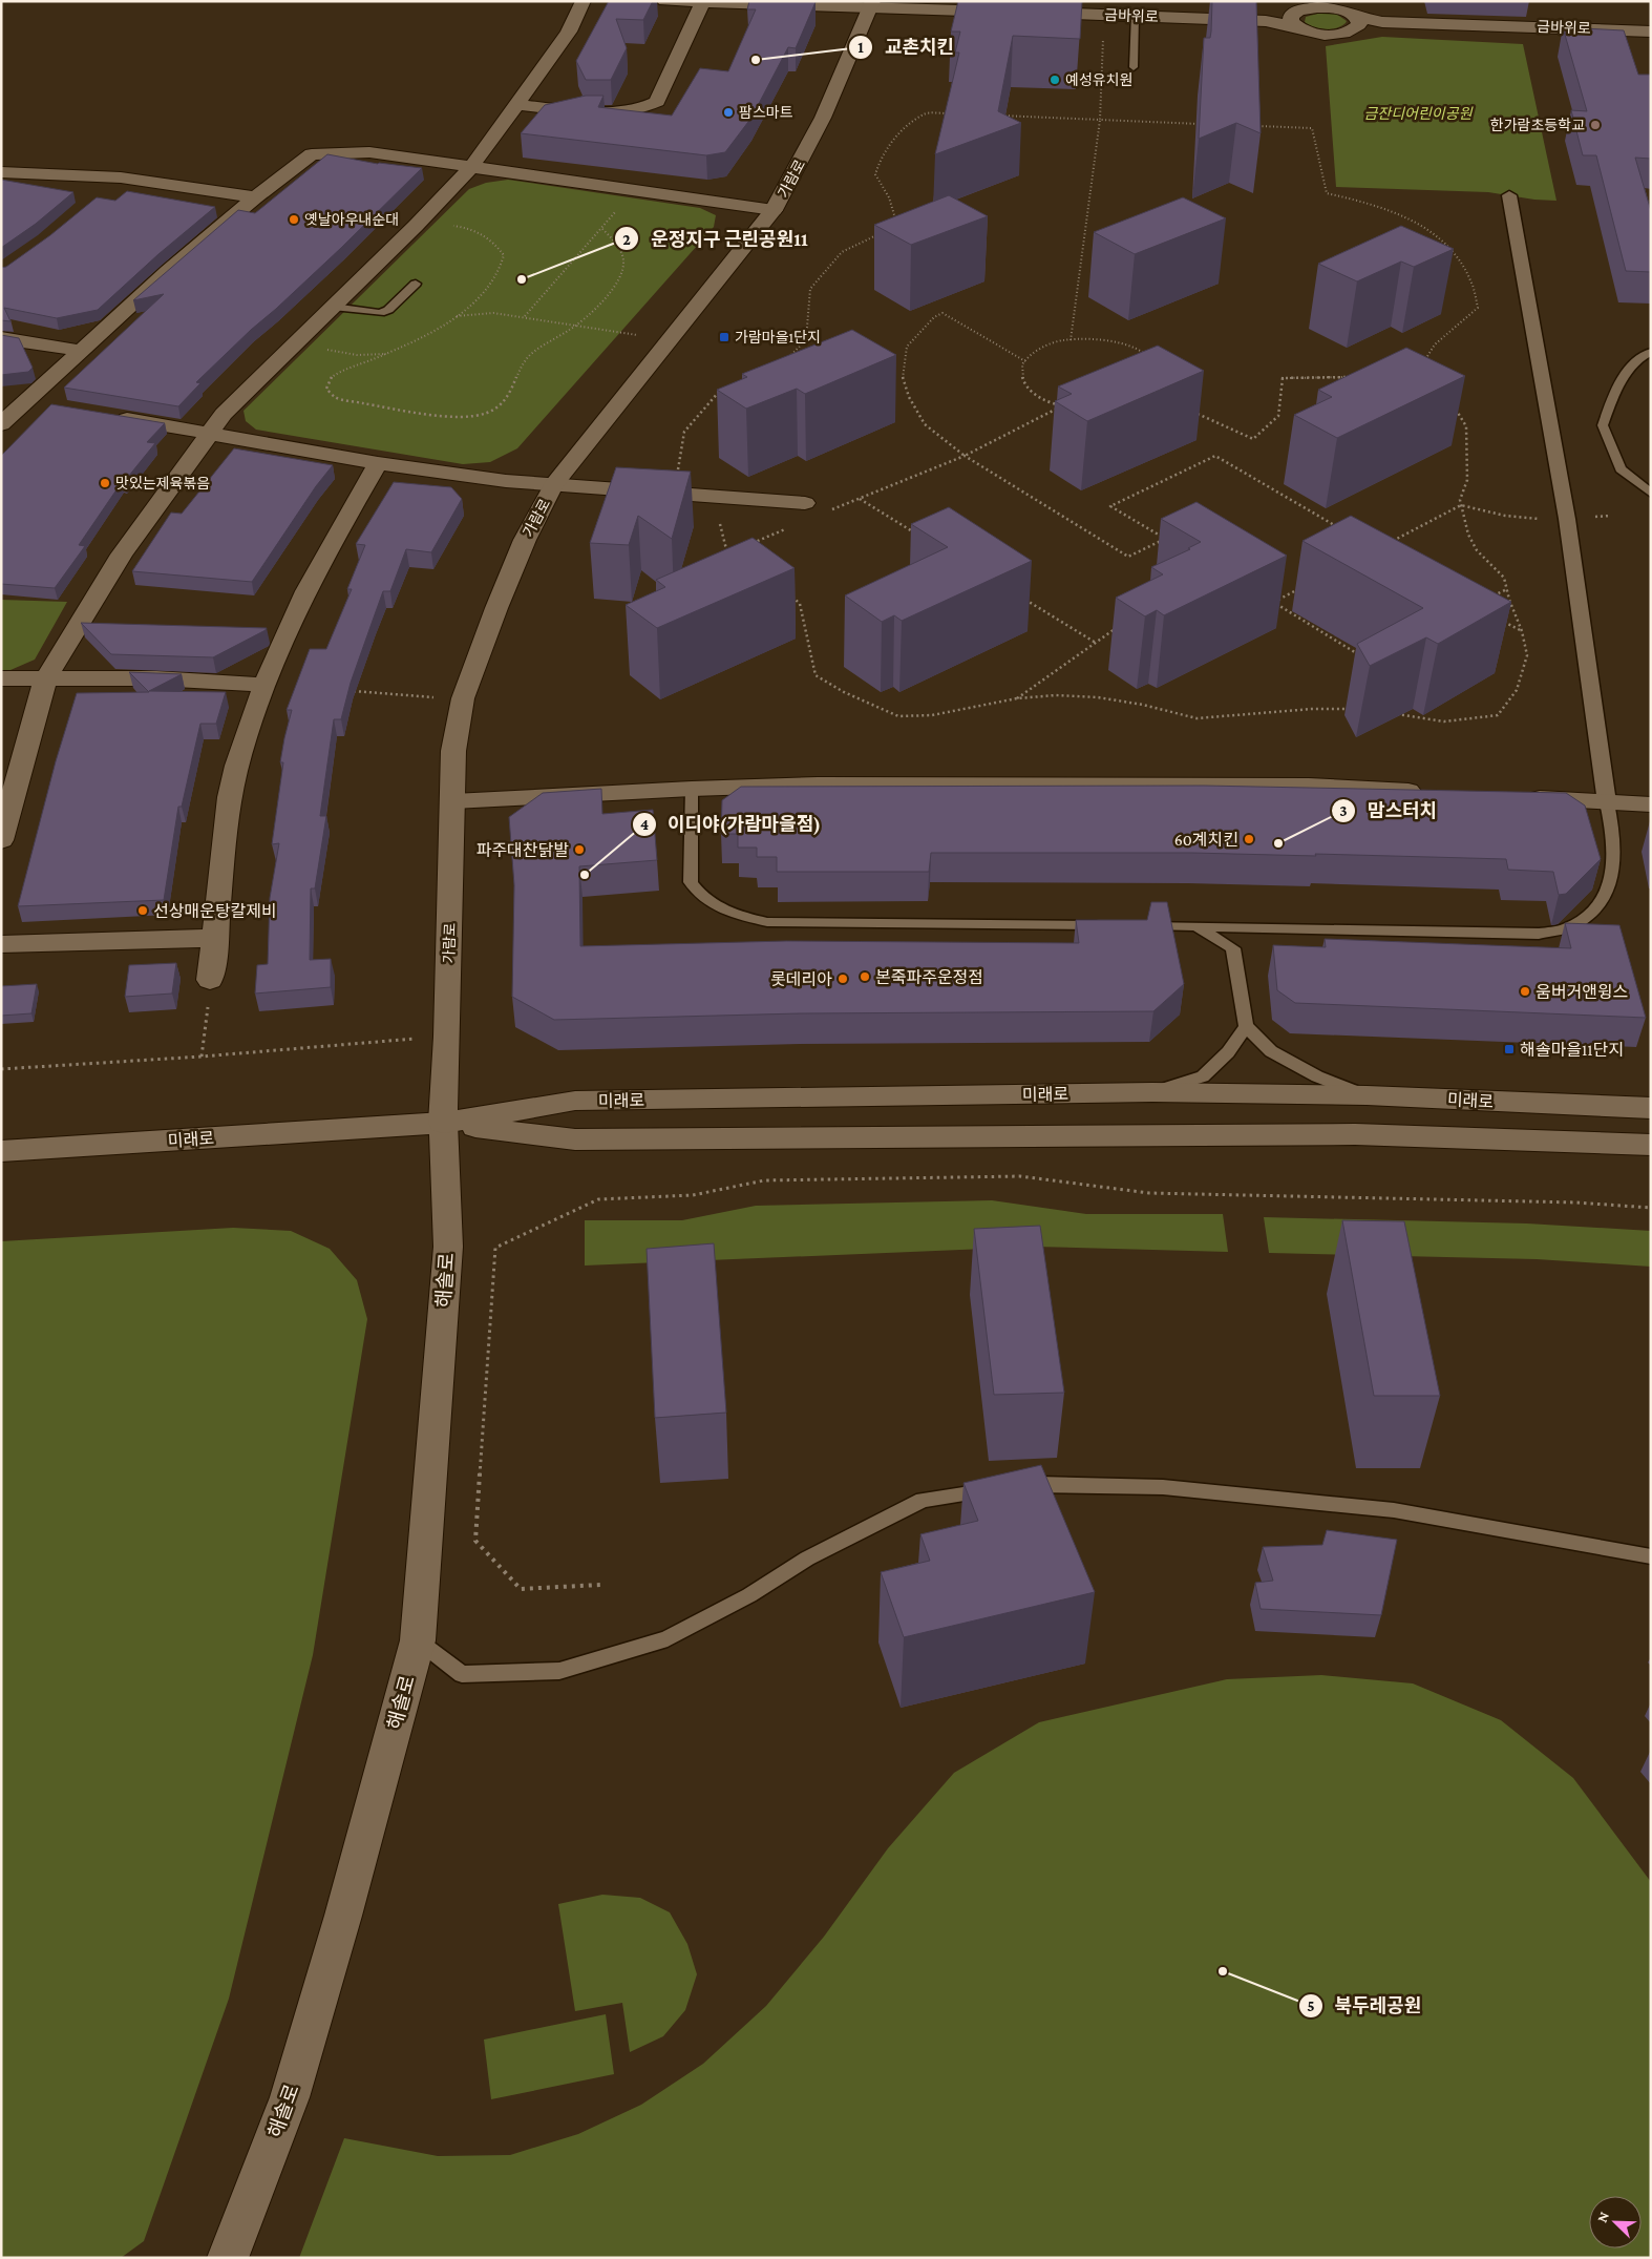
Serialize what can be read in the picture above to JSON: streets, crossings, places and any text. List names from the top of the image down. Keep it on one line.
{"streets":{"street":["금바위로","가람로","미래로","해솔로"]},"crossings":[["금바위로","가람로"],["가람로","미래로"],["가람로","해솔로"],["미래로","해솔로"]],"parks":["금잔디어린이공원"],"places":{"other":["교촌치킨","예성유치원","팜스마트","한가람초등학교","옛날아우내순대","운정지구 근린공원11","맛있는제육볶음","60계치킨","맘스터치","파주대찬닭발","이디야(가람마을점)","선상매운탕칼제비","본죽파주운정점","롯데리아","움버거앤윙스","북두레공원"],"transit":["가람마을1단지","해솔마을11단지"]},"north":"top left"}
